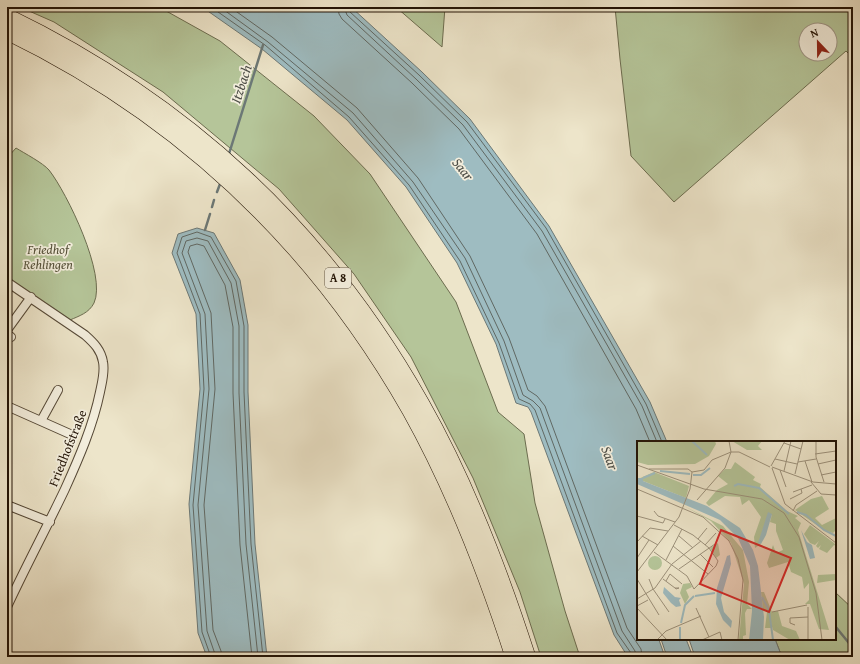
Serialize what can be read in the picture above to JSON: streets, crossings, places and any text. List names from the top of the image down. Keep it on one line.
{"streets":{"highway":["A 8"],"street":["Friedhofstraße"]},"water":["Itzbach","Saar"],"parks":["Friedhof Rehlingen"],"north":"top"}
